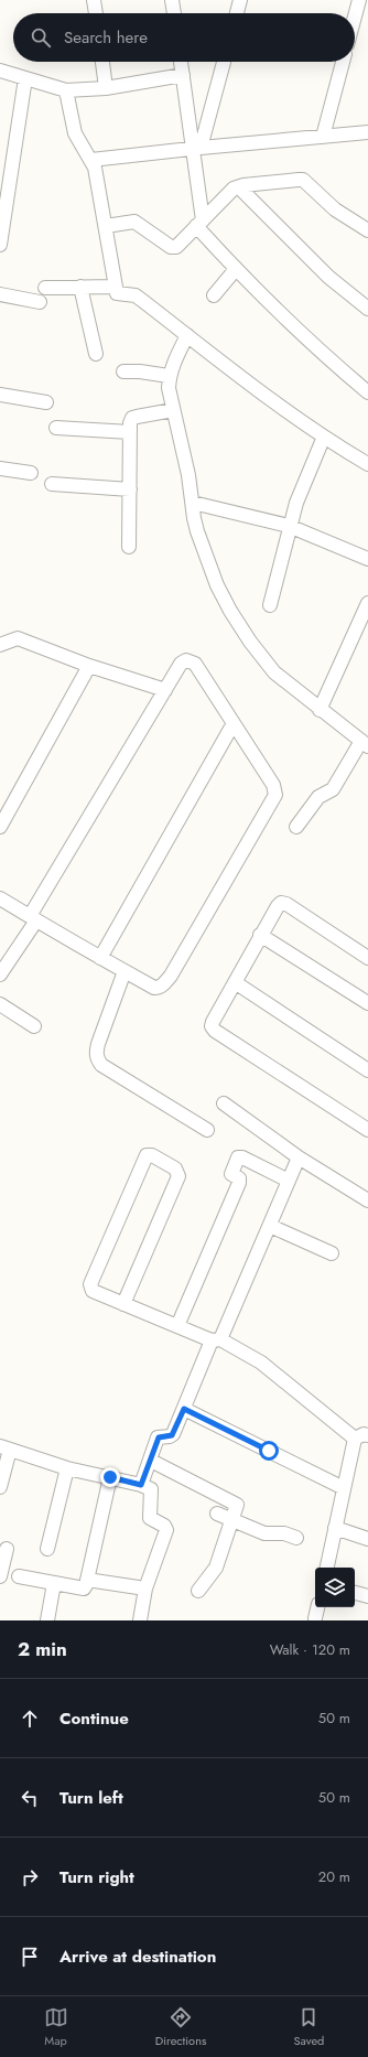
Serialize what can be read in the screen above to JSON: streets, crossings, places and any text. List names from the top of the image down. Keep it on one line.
{"page":{"search":"Search here","heading":["2 min","Walk · 120 m"],"list":[["Continue","50 m"],["Turn left","50 m"],["Turn right","20 m"],"Arrive at destination"],"nav":["Map","Directions","Saved"]}}
